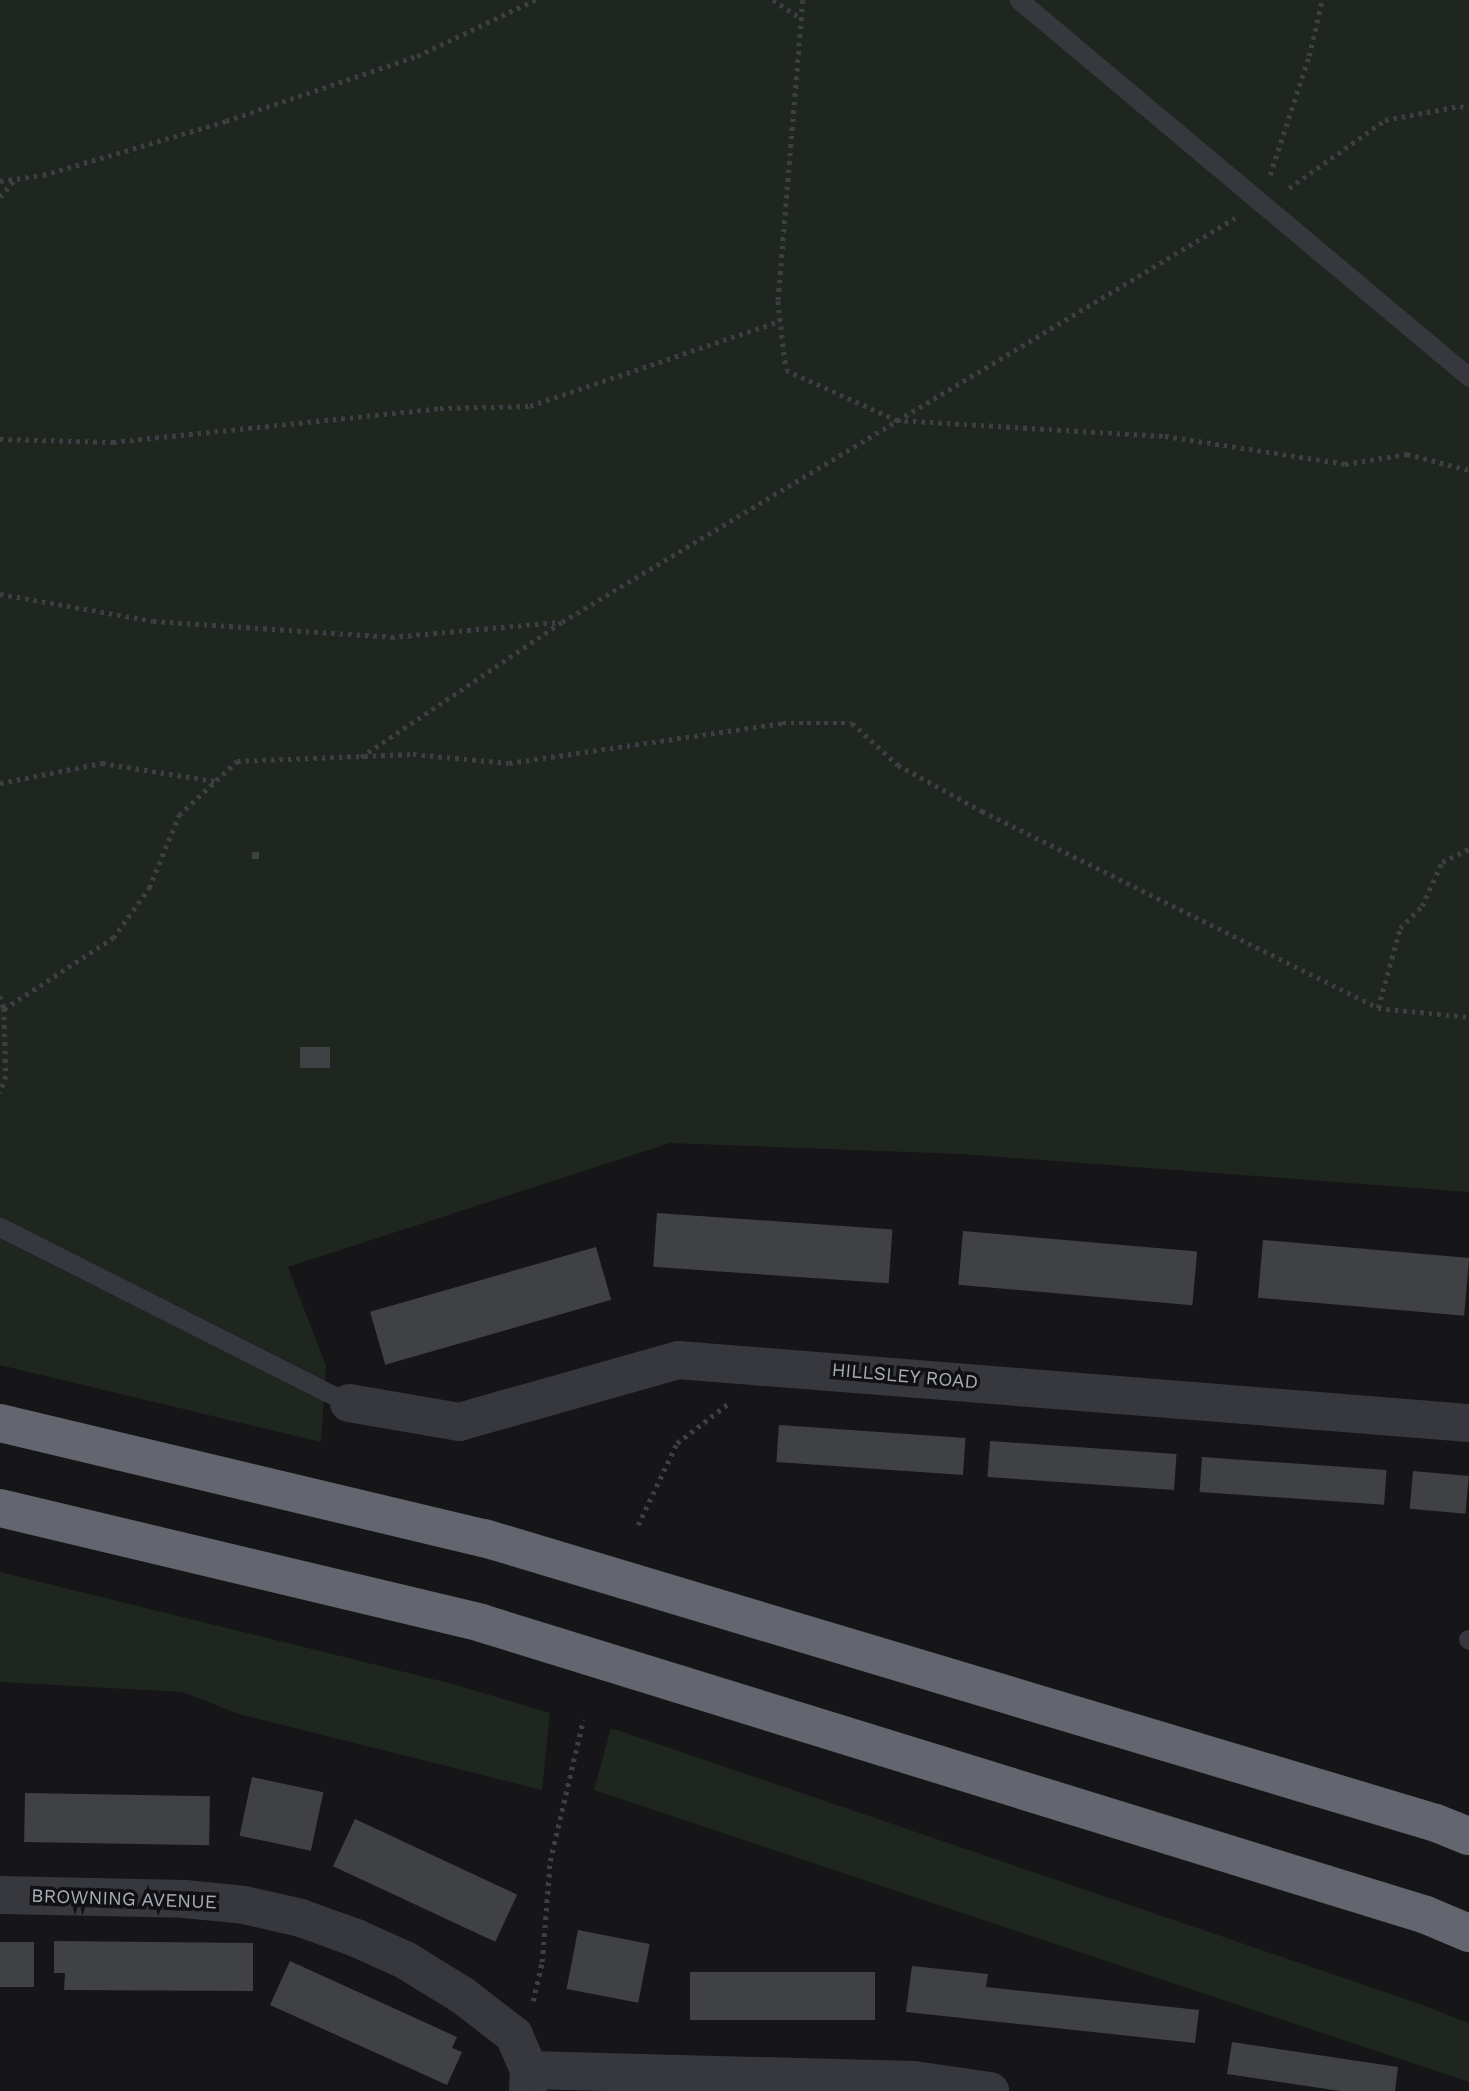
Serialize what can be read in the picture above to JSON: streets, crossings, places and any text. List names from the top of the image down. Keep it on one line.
{"streets":{"street":["HILLSLEY ROAD","BROWNING AVENUE"]}}
